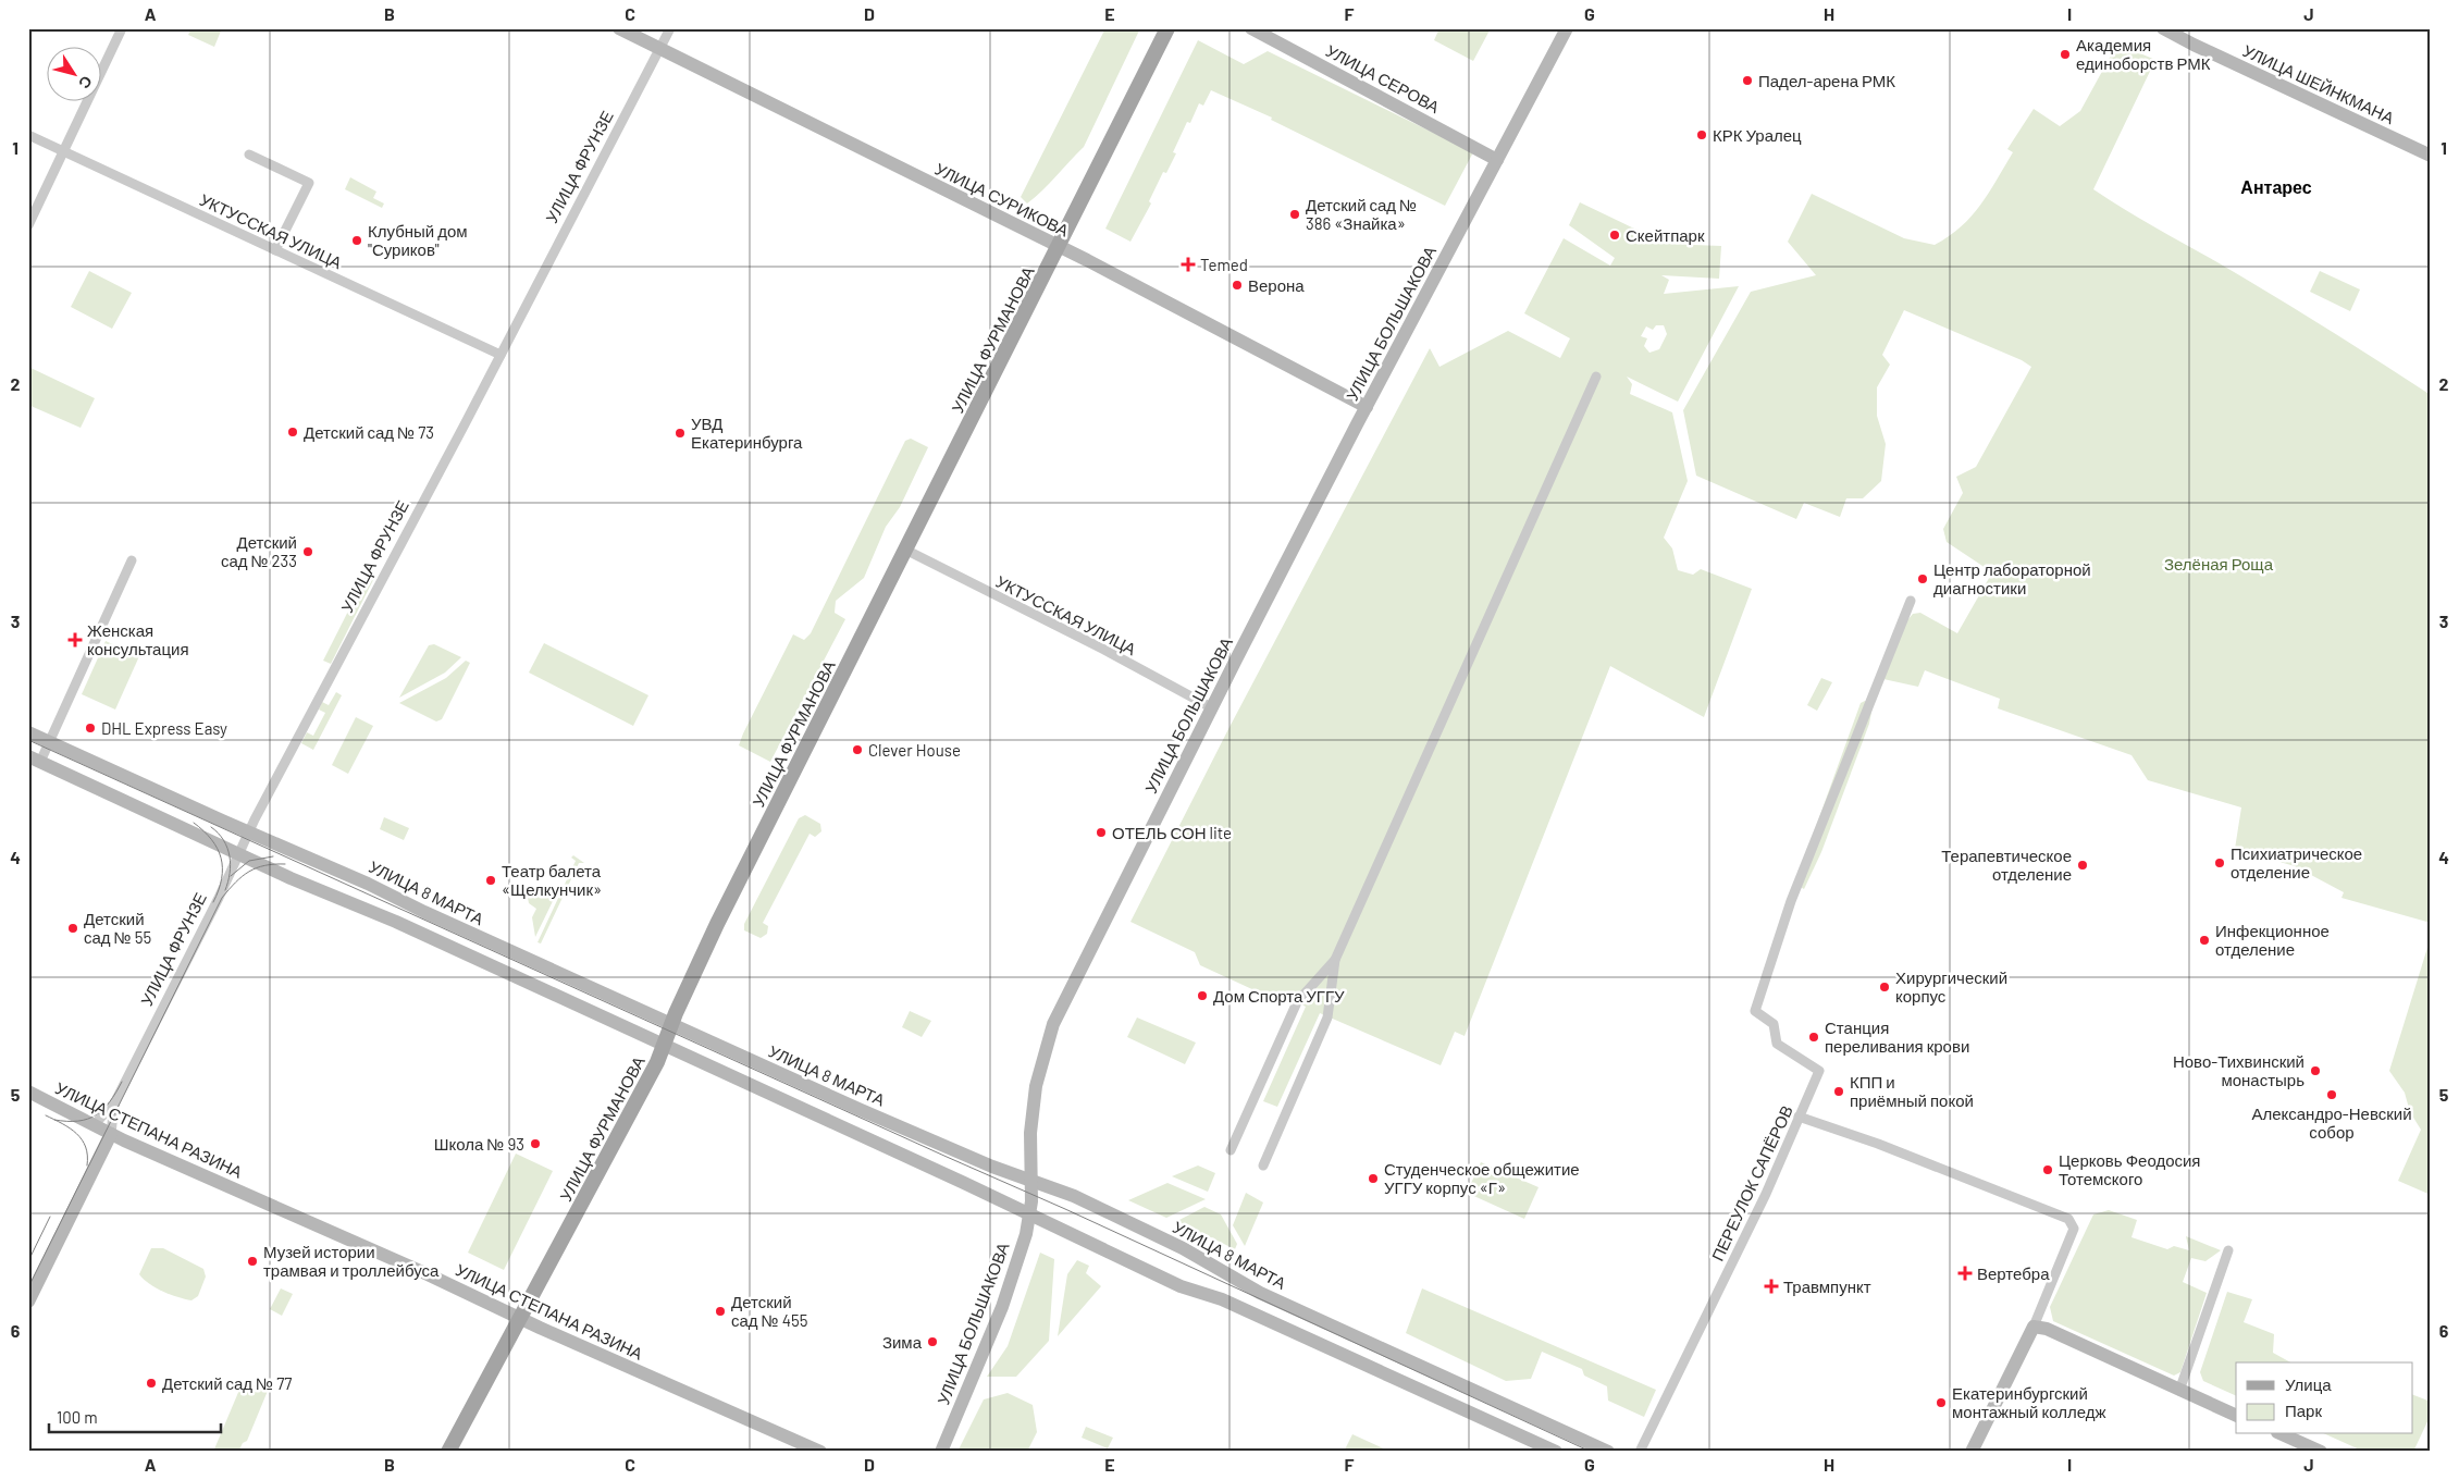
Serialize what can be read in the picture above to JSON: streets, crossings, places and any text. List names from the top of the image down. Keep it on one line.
{"streets":{"main road":["УЛИЦА ФУРМАНОВА"],"street":["УЛИЦА СЕРОВА","УЛИЦА ШЕЙНКМАНА","УЛИЦА ФРУНЗЕ","УЛИЦА СУРИКОВА","УКТУССКАЯ УЛИЦА","УЛИЦА БОЛЬШАКОВА","УЛИЦА 8 МАРТА","УЛИЦА СТЕПАНА РАЗИНА","ПЕРЕУЛОК САПЁРОВ"]},"crossings":[["УЛИЦА СЕРОВА","УЛИЦА БОЛЬШАКОВА"],["УЛИЦА ФРУНЗЕ","УЛИЦА СУРИКОВА"],["УЛИЦА ФРУНЗЕ","УКТУССКАЯ УЛИЦА"],["УЛИЦА ФРУНЗЕ","УЛИЦА 8 МАРТА"],["УЛИЦА ФРУНЗЕ","УЛИЦА СТЕПАНА РАЗИНА"],["УЛИЦА СУРИКОВА","УЛИЦА БОЛЬШАКОВА"],["УЛИЦА СУРИКОВА","УЛИЦА ФУРМАНОВА"],["УКТУССКАЯ УЛИЦА","УЛИЦА БОЛЬШАКОВА"],["УКТУССКАЯ УЛИЦА","УЛИЦА ФУРМАНОВА"],["УЛИЦА БОЛЬШАКОВА","УЛИЦА 8 МАРТА"],["УЛИЦА ФУРМАНОВА","УЛИЦА 8 МАРТА"],["УЛИЦА ФУРМАНОВА","УЛИЦА СТЕПАНА РАЗИНА"]],"districts":["Антарес"],"parks":["Зелёная Роща"],"places":{"other":["Академия единоборств РМК","Падел-арена РМК","КРК Уралец","Детский сад № 386 «Знайка»","Скейтпарк","Клубный дом \"Суриков\"","Верона","Детский сад № 73","УВД Екатеринбурга","Детский сад № 233","Центр лабораторной диагностики","DHL Express Easy","Clever House","ОТЕЛЬ СОН lite","Психиатрическое отделение","Терапевтическое отделение","Театр балета «Щелкунчик»","Детский сад № 55","Инфекционное отделение","Хирургический корпус","Дом Спорта УГГУ","Станция переливания крови","Ново-Тихвинский монастырь","КПП и приёмный покой","Александро-Невский собор","Школа № 93","Церковь Феодосия Тотемского","Студенческое общежитие УГГУ корпус «Г»","Музей истории трамвая и троллейбуса","Детский сад № 455","Зима","Детский сад № 77","Екатеринбургский монтажный колледж"],"health":["Temed","Женская консультация","Вертебра","Травмпункт"]},"legend":["Улица","Парк"],"scale_bar":"100 m","north":"bottom right","grid":{"columns":["A","B","C","D","E","F","G","H","I","J"],"rows":["1","2","3","4","5","6"]}}
